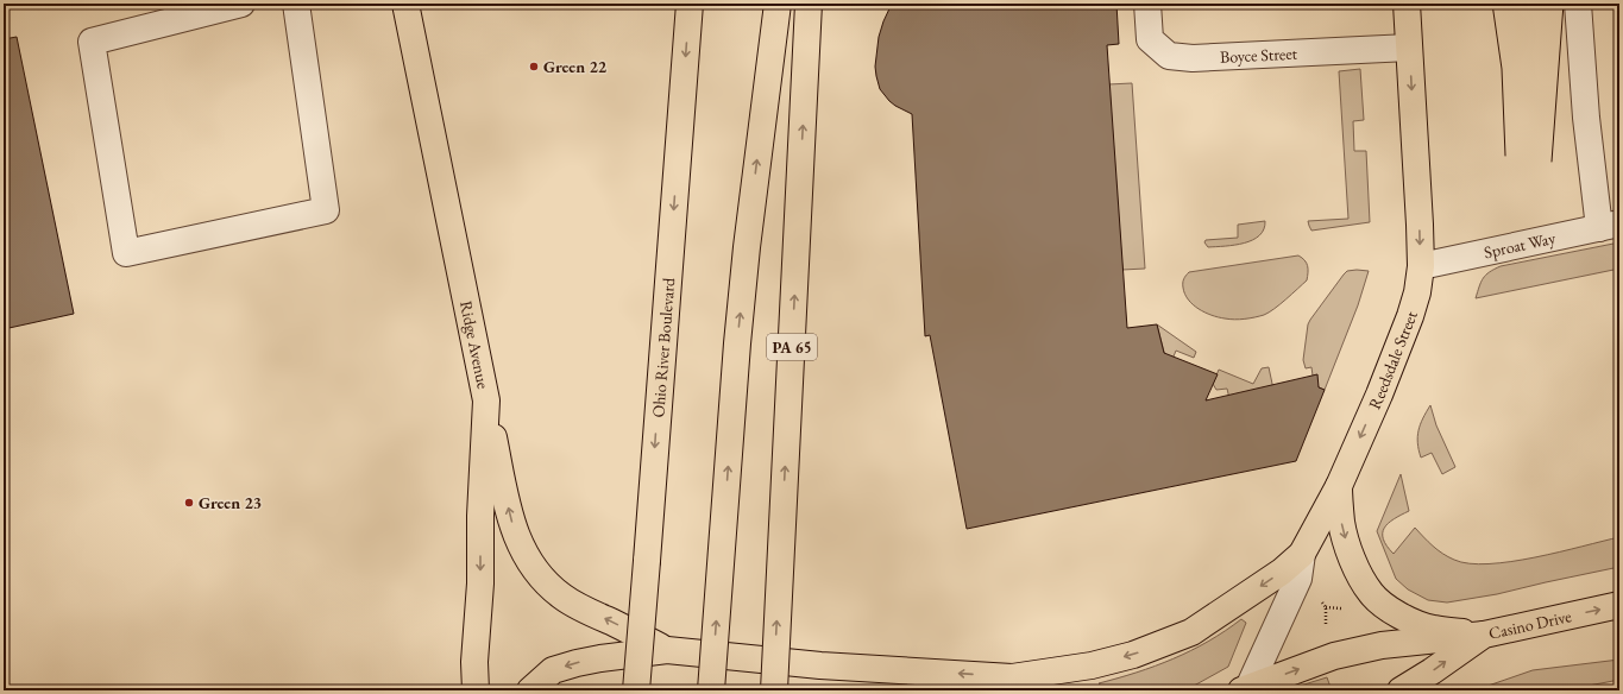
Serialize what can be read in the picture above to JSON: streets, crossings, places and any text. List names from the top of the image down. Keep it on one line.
{"streets":{"main road":["Ridge Avenue","Ohio River Boulevard","PA 65","Reedsdale Street","Casino Drive"],"street":["Boyce Street","Sproat Way"]},"crossings":[["Boyce Street","Reedsdale Street"],["Sproat Way","Reedsdale Street"]],"one_way":["Ridge Avenue","Reedsdale Street"],"places":["Green 22","Green 23"]}
